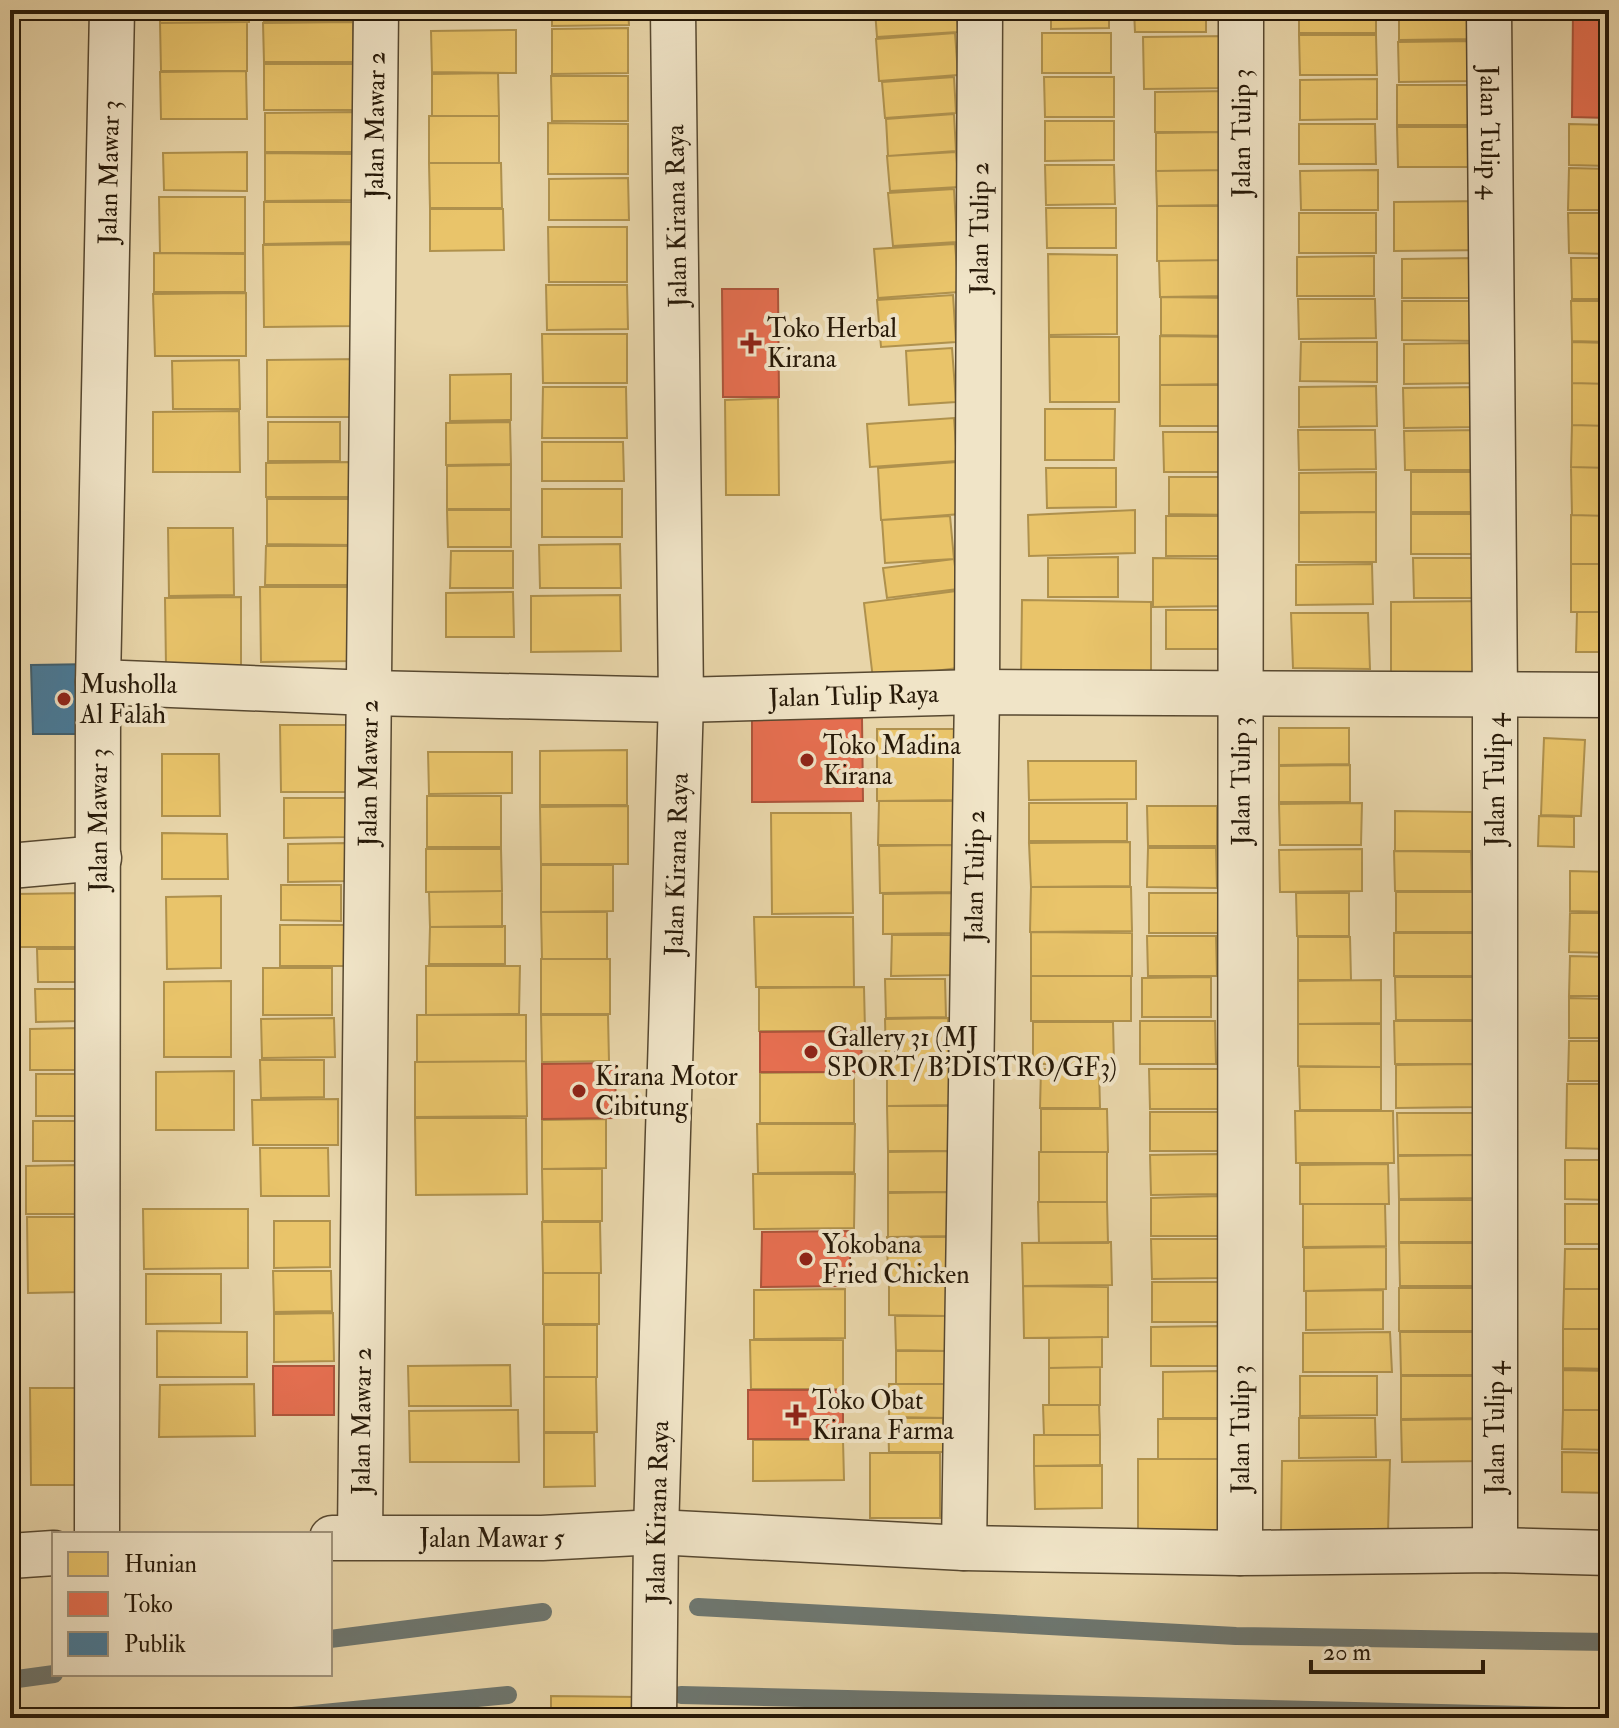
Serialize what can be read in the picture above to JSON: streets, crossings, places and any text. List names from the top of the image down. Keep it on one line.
{"streets":{"street":["Jalan Mawar 2","Jalan Tulip 4","Jalan Tulip 3","Jalan Mawar 3","Jalan Kirana Raya","Jalan Tulip 2","Jalan Tulip Raya","Jalan Mawar 5"]},"crossings":[["Jalan Mawar 2","Jalan Tulip Raya"],["Jalan Mawar 2","Jalan Mawar 5"],["Jalan Tulip 4","Jalan Tulip Raya"],["Jalan Tulip 4","Jalan Mawar 5"],["Jalan Tulip 3","Jalan Tulip Raya"],["Jalan Tulip 3","Jalan Mawar 5"],["Jalan Mawar 3","Jalan Tulip Raya"],["Jalan Kirana Raya","Jalan Tulip Raya"],["Jalan Kirana Raya","Jalan Mawar 5"],["Jalan Tulip 2","Jalan Tulip Raya"],["Jalan Tulip 2","Jalan Mawar 5"]],"places":{"health":["Toko Herbal Kirana","Toko Obat Kirana Farma"],"other":["Musholla Al Falah","Toko Madina Kirana","Gallery 31 (MJ SPORT/ B'DISTRO/GF3)","Kirana Motor Cibitung","Yokobana Fried Chicken"]},"legend":["Hunian","Toko","Publik"],"scale_bar":"20 m"}
